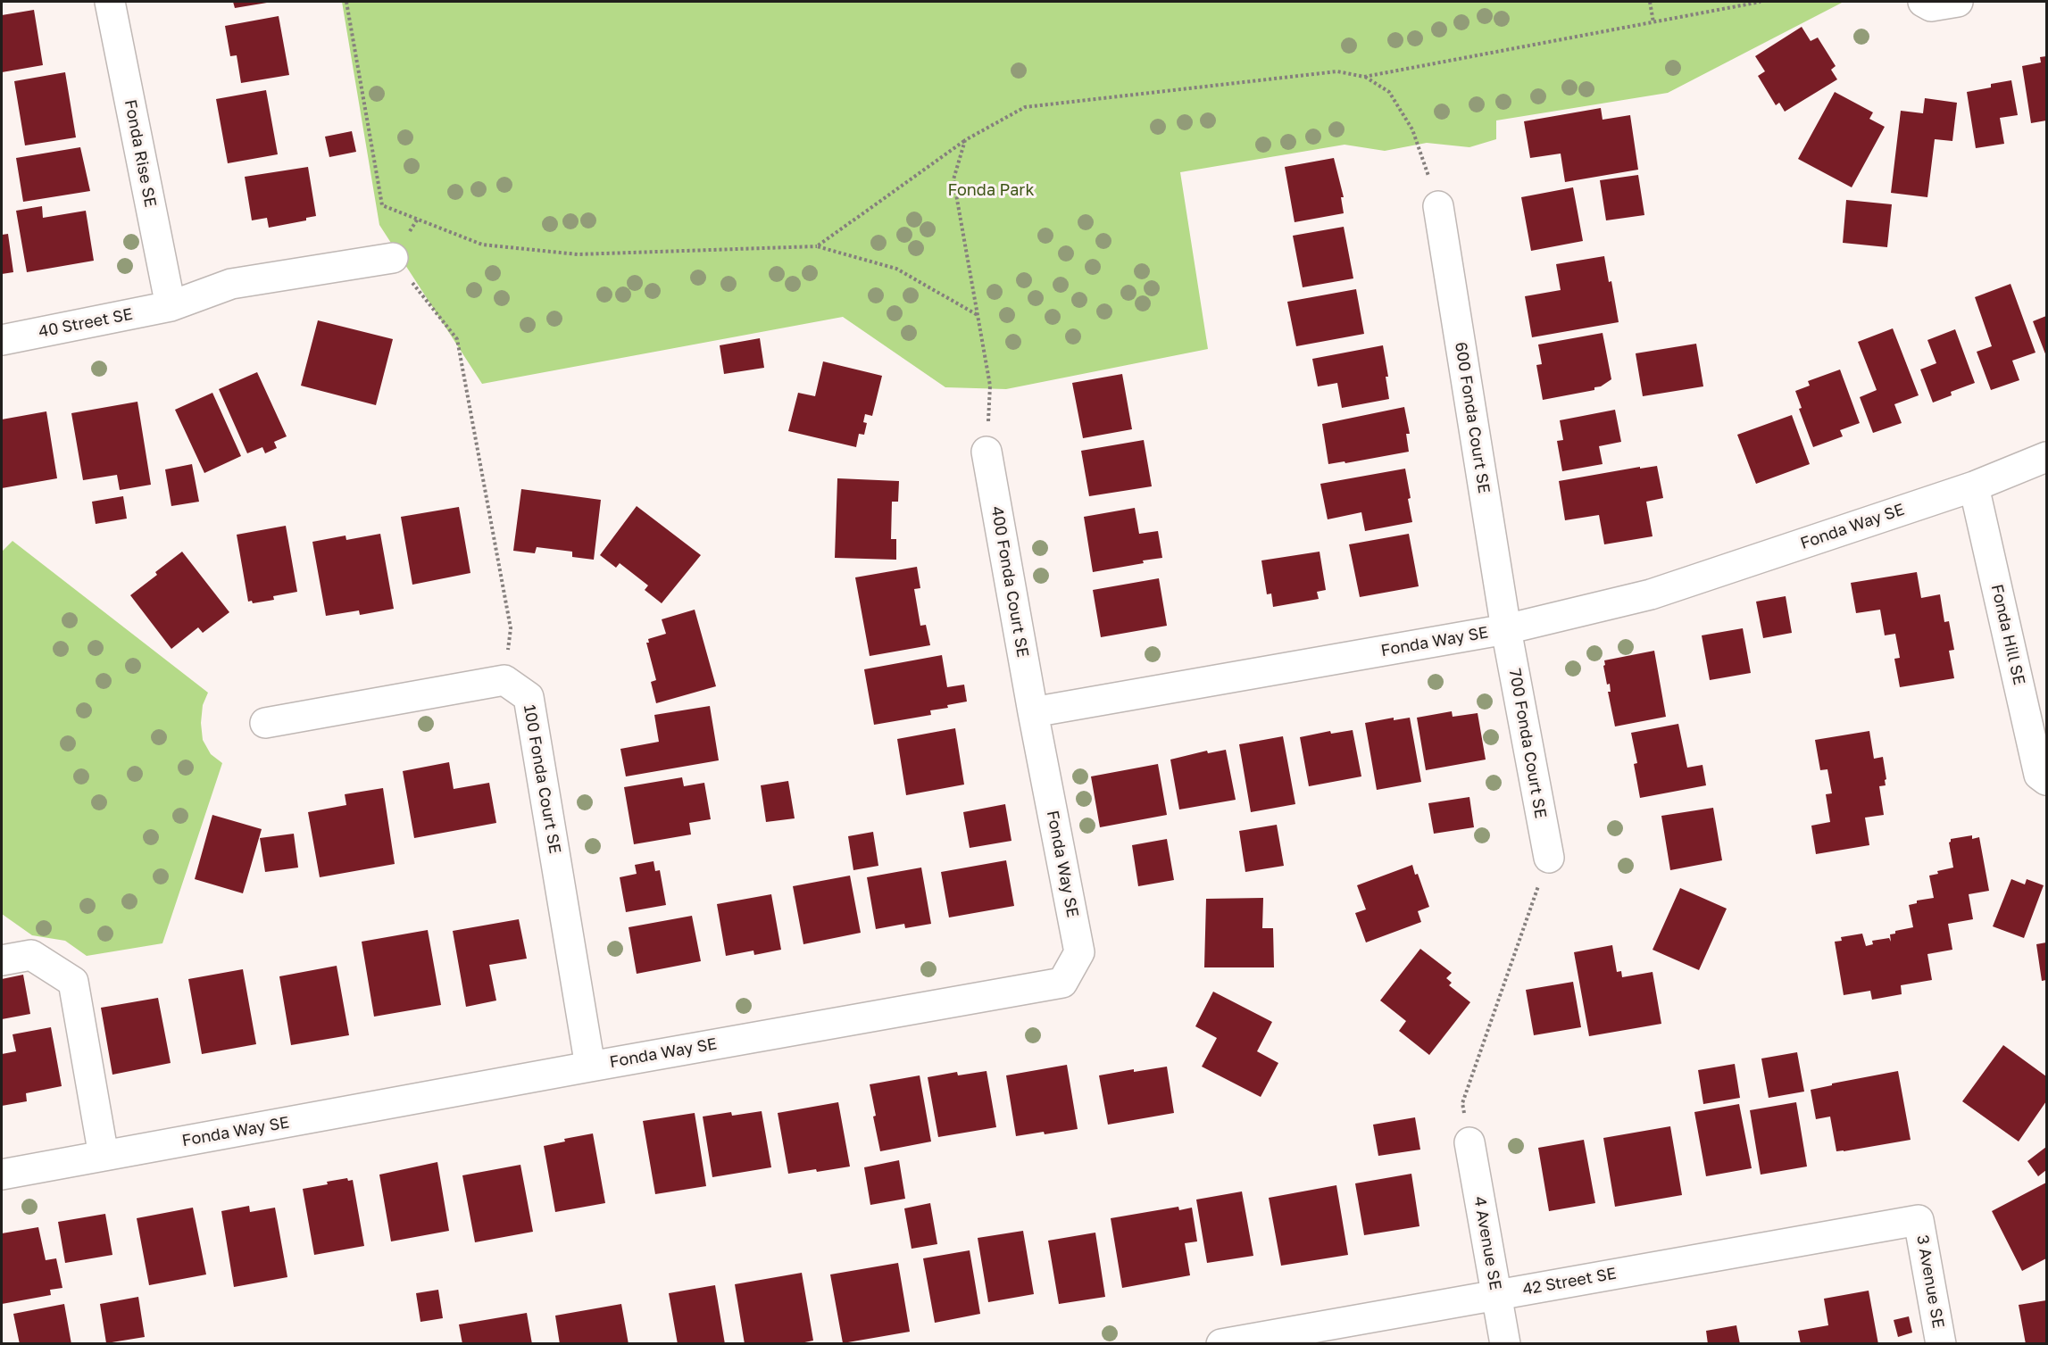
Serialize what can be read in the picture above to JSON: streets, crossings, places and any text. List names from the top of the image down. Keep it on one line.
{"streets":{"street":["Fonda Rise SE","40 Street SE","600 Fonda Court SE","Fonda Way SE","400 Fonda Court SE","Fonda Hill SE","700 Fonda Court SE","100 Fonda Court SE","4 Avenue SE","42 Street SE","3 Avenue SE"]},"crossings":[["Fonda Rise SE","40 Street SE"],["600 Fonda Court SE","Fonda Way SE"],["600 Fonda Court SE","700 Fonda Court SE"],["Fonda Way SE","400 Fonda Court SE"],["Fonda Way SE","Fonda Hill SE"],["Fonda Way SE","700 Fonda Court SE"],["Fonda Way SE","100 Fonda Court SE"],["4 Avenue SE","42 Street SE"],["42 Street SE","3 Avenue SE"]],"parks":["Fonda Park"]}
